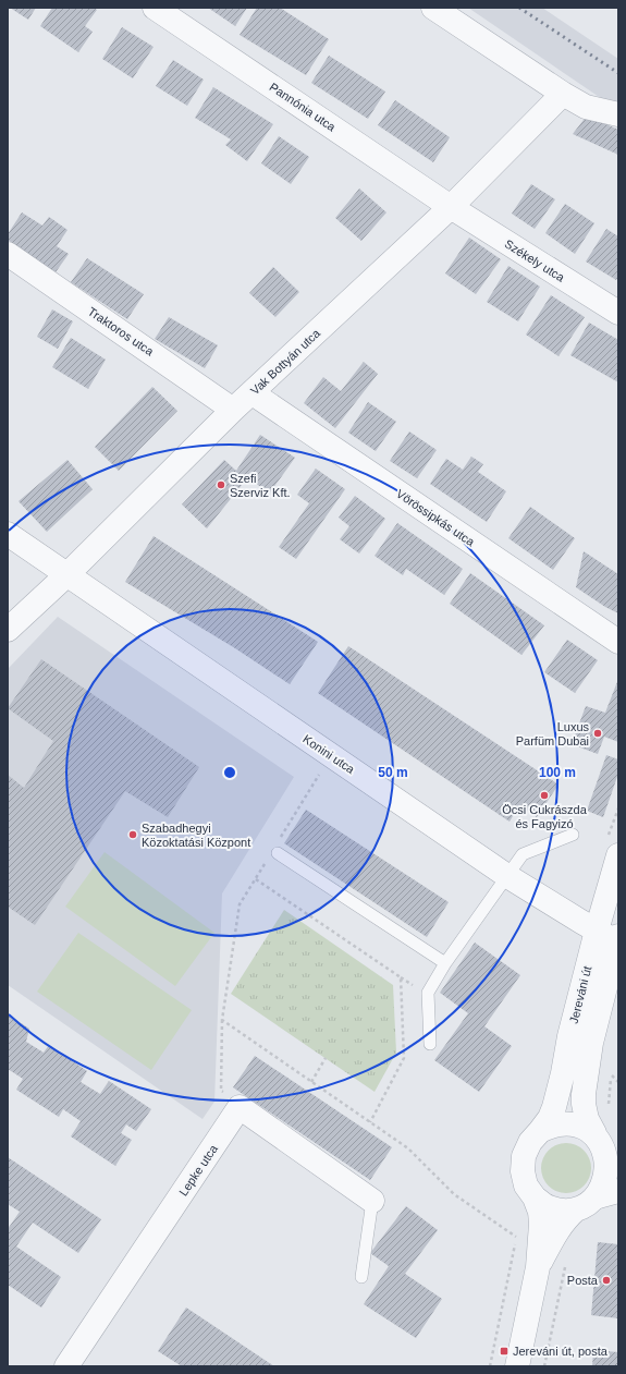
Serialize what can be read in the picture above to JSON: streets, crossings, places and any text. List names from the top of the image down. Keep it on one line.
{"streets":{"street":["Pannónia utca","Székely utca","Traktoros utca","Vak Bottyán utca","Vörössipkás utca","Konini utca","Jereváni út","Lepke utca"]},"crossings":[["Pannónia utca","Székely utca"],["Pannónia utca","Vak Bottyán utca"],["Székely utca","Vak Bottyán utca"],["Traktoros utca","Vak Bottyán utca"],["Vak Bottyán utca","Vörössipkás utca"],["Vak Bottyán utca","Konini utca"],["Konini utca","Jereváni út"]],"places":{"other":["Szefi Szerviz Kft.","Luxus Parfüm Dubai","Öcsi Cukrászda és Fagyizó","Szabadhegyi Közoktatási Központ","Posta"],"transit":["Jereváni út, posta"]},"rings":["50 m","100 m"]}
